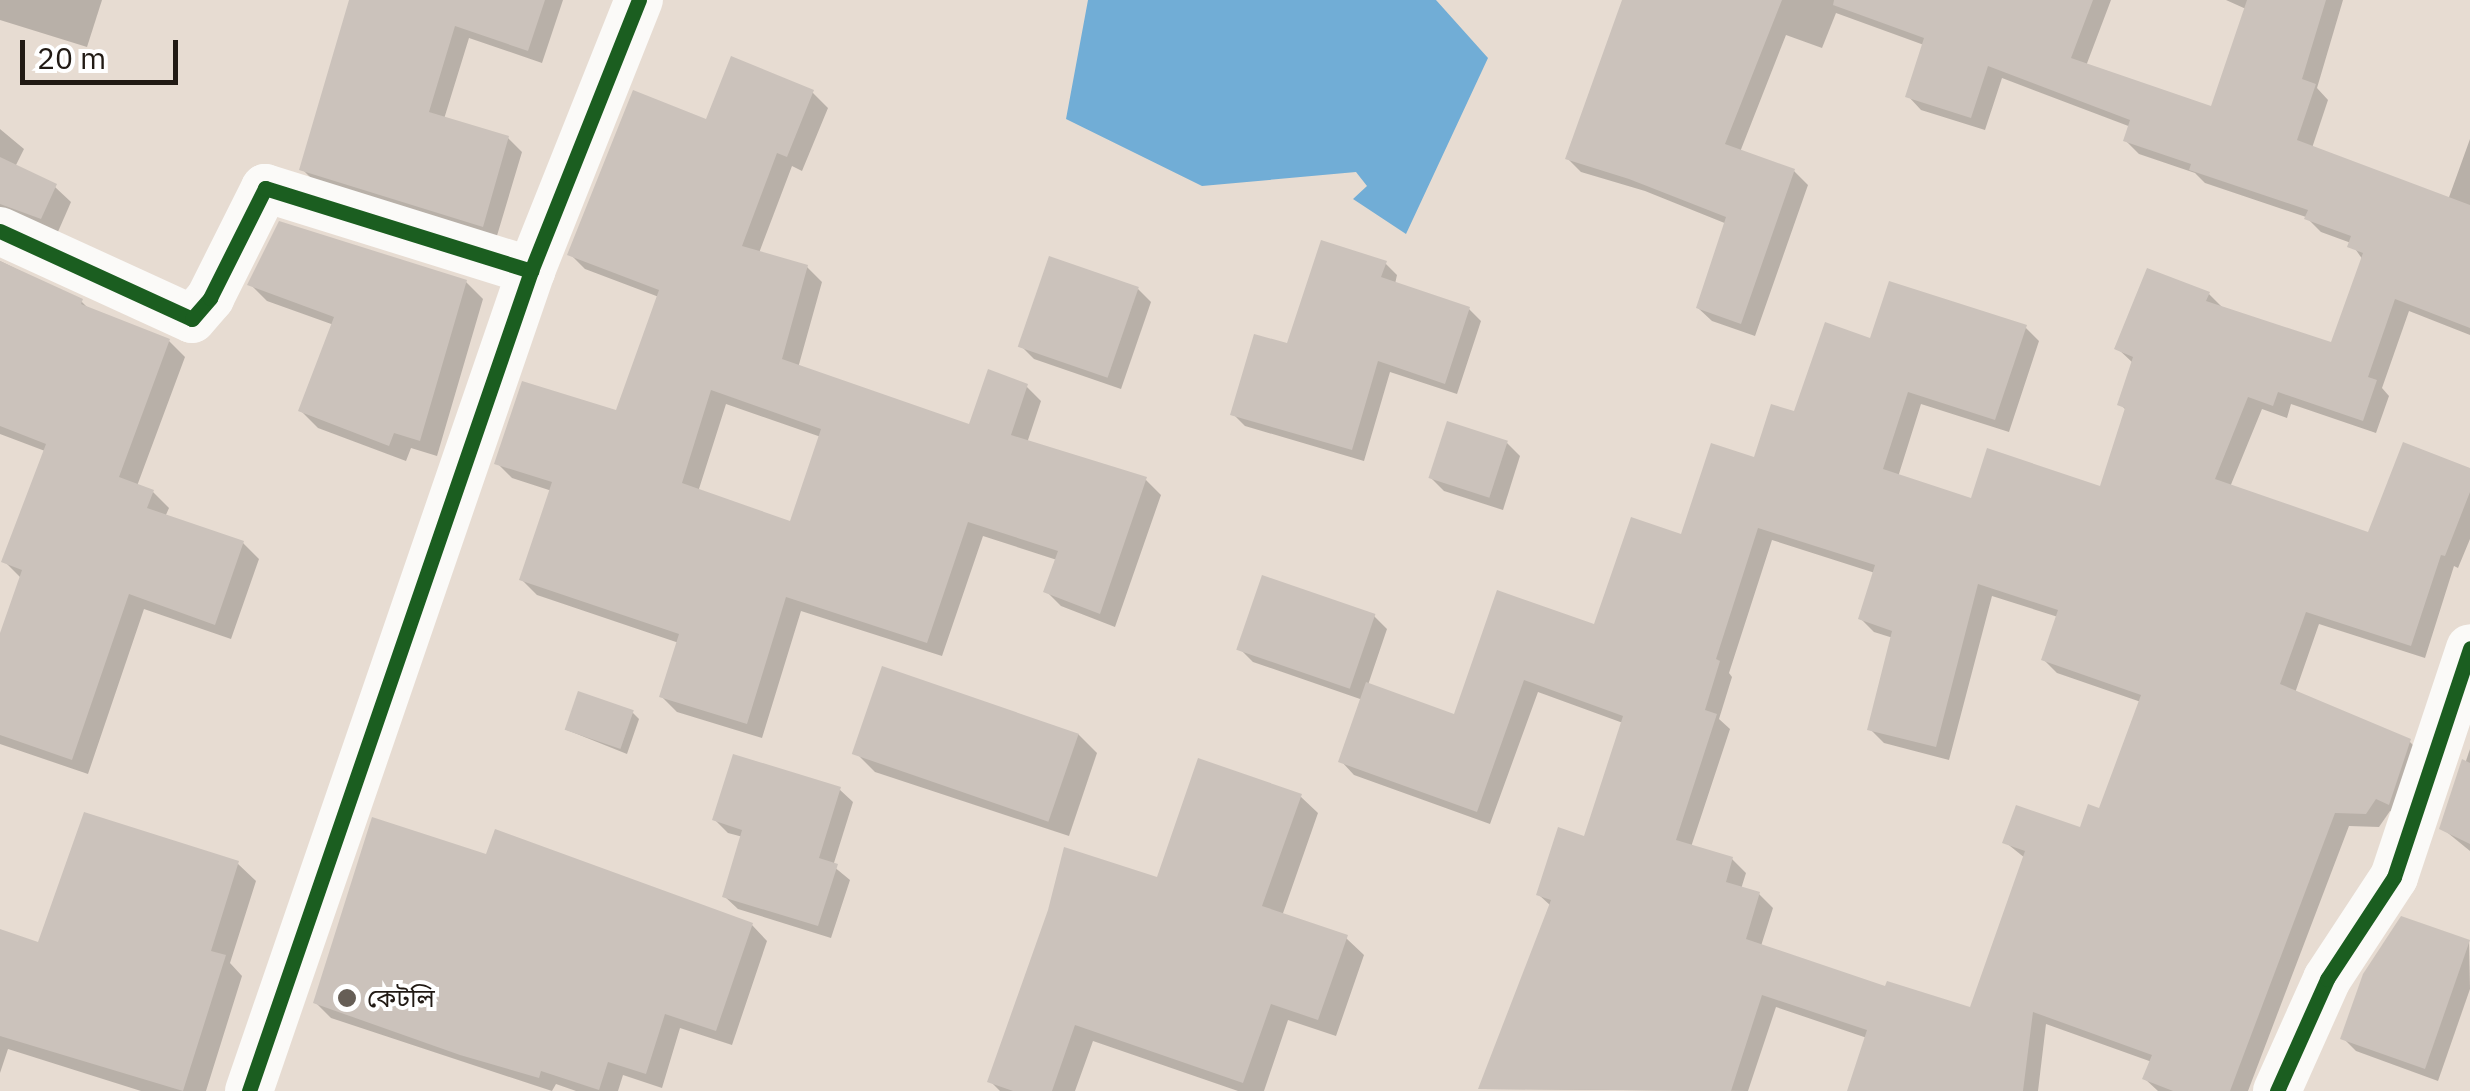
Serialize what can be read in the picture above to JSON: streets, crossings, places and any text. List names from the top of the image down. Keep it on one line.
{"places":["কেটলি"],"scale_bar":"20 m"}
